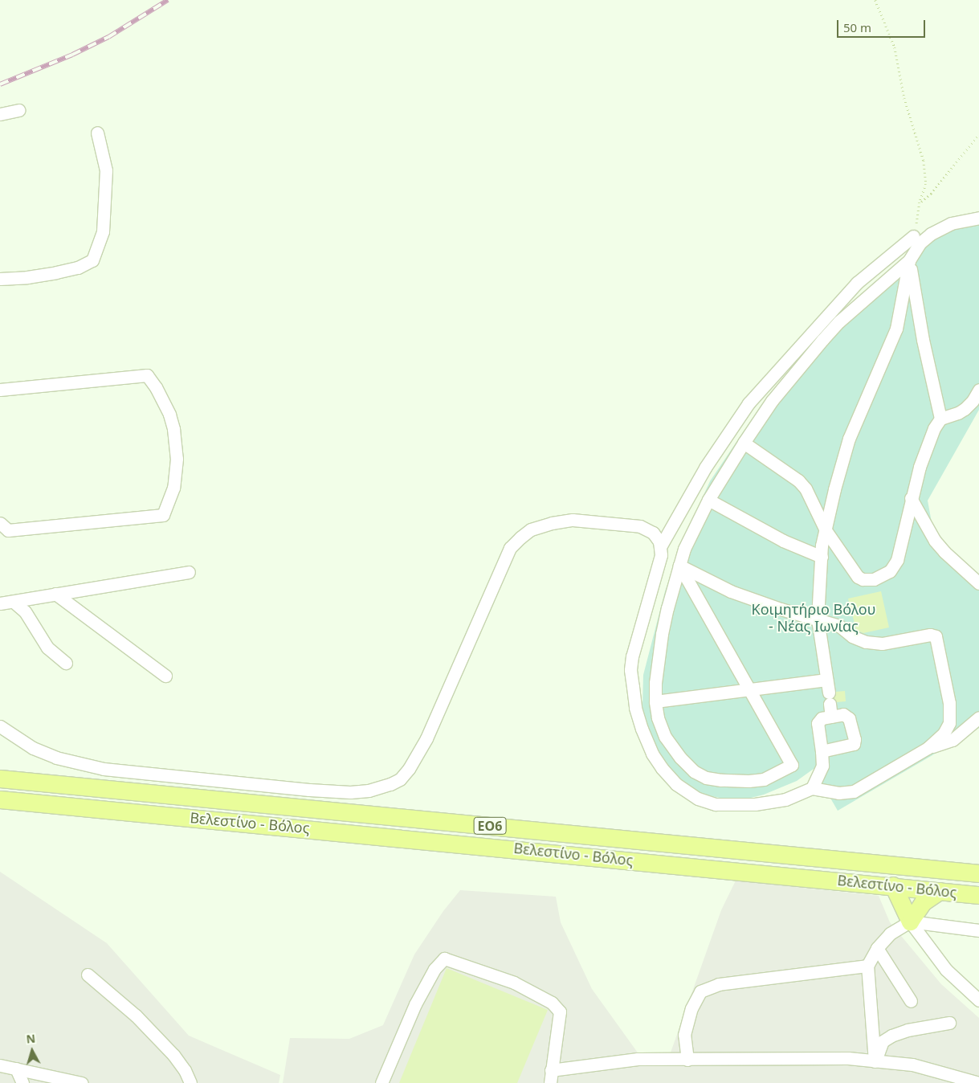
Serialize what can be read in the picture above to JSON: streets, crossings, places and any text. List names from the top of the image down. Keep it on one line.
{"streets":{"highway":["Βελεστίνο - Βόλος","ΕΟ6"]},"parks":["Κοιμητήριο Βόλου - Νέας Ιωνίας"],"scale_bar":"50 m","north":"top"}
